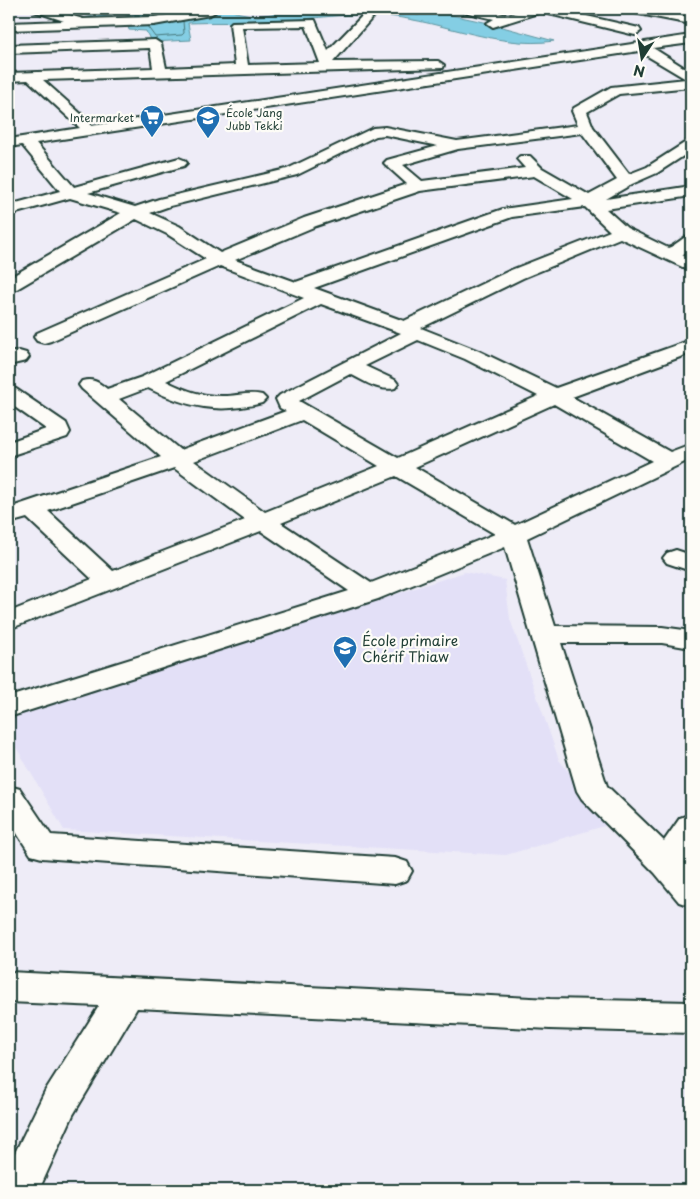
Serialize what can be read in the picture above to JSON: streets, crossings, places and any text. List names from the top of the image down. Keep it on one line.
{"places":{"supermarket":["Intermarket"],"school or university":["École Jang Jubb Tekki","École primaire Chérif Thiaw"]},"north":"bottom"}
